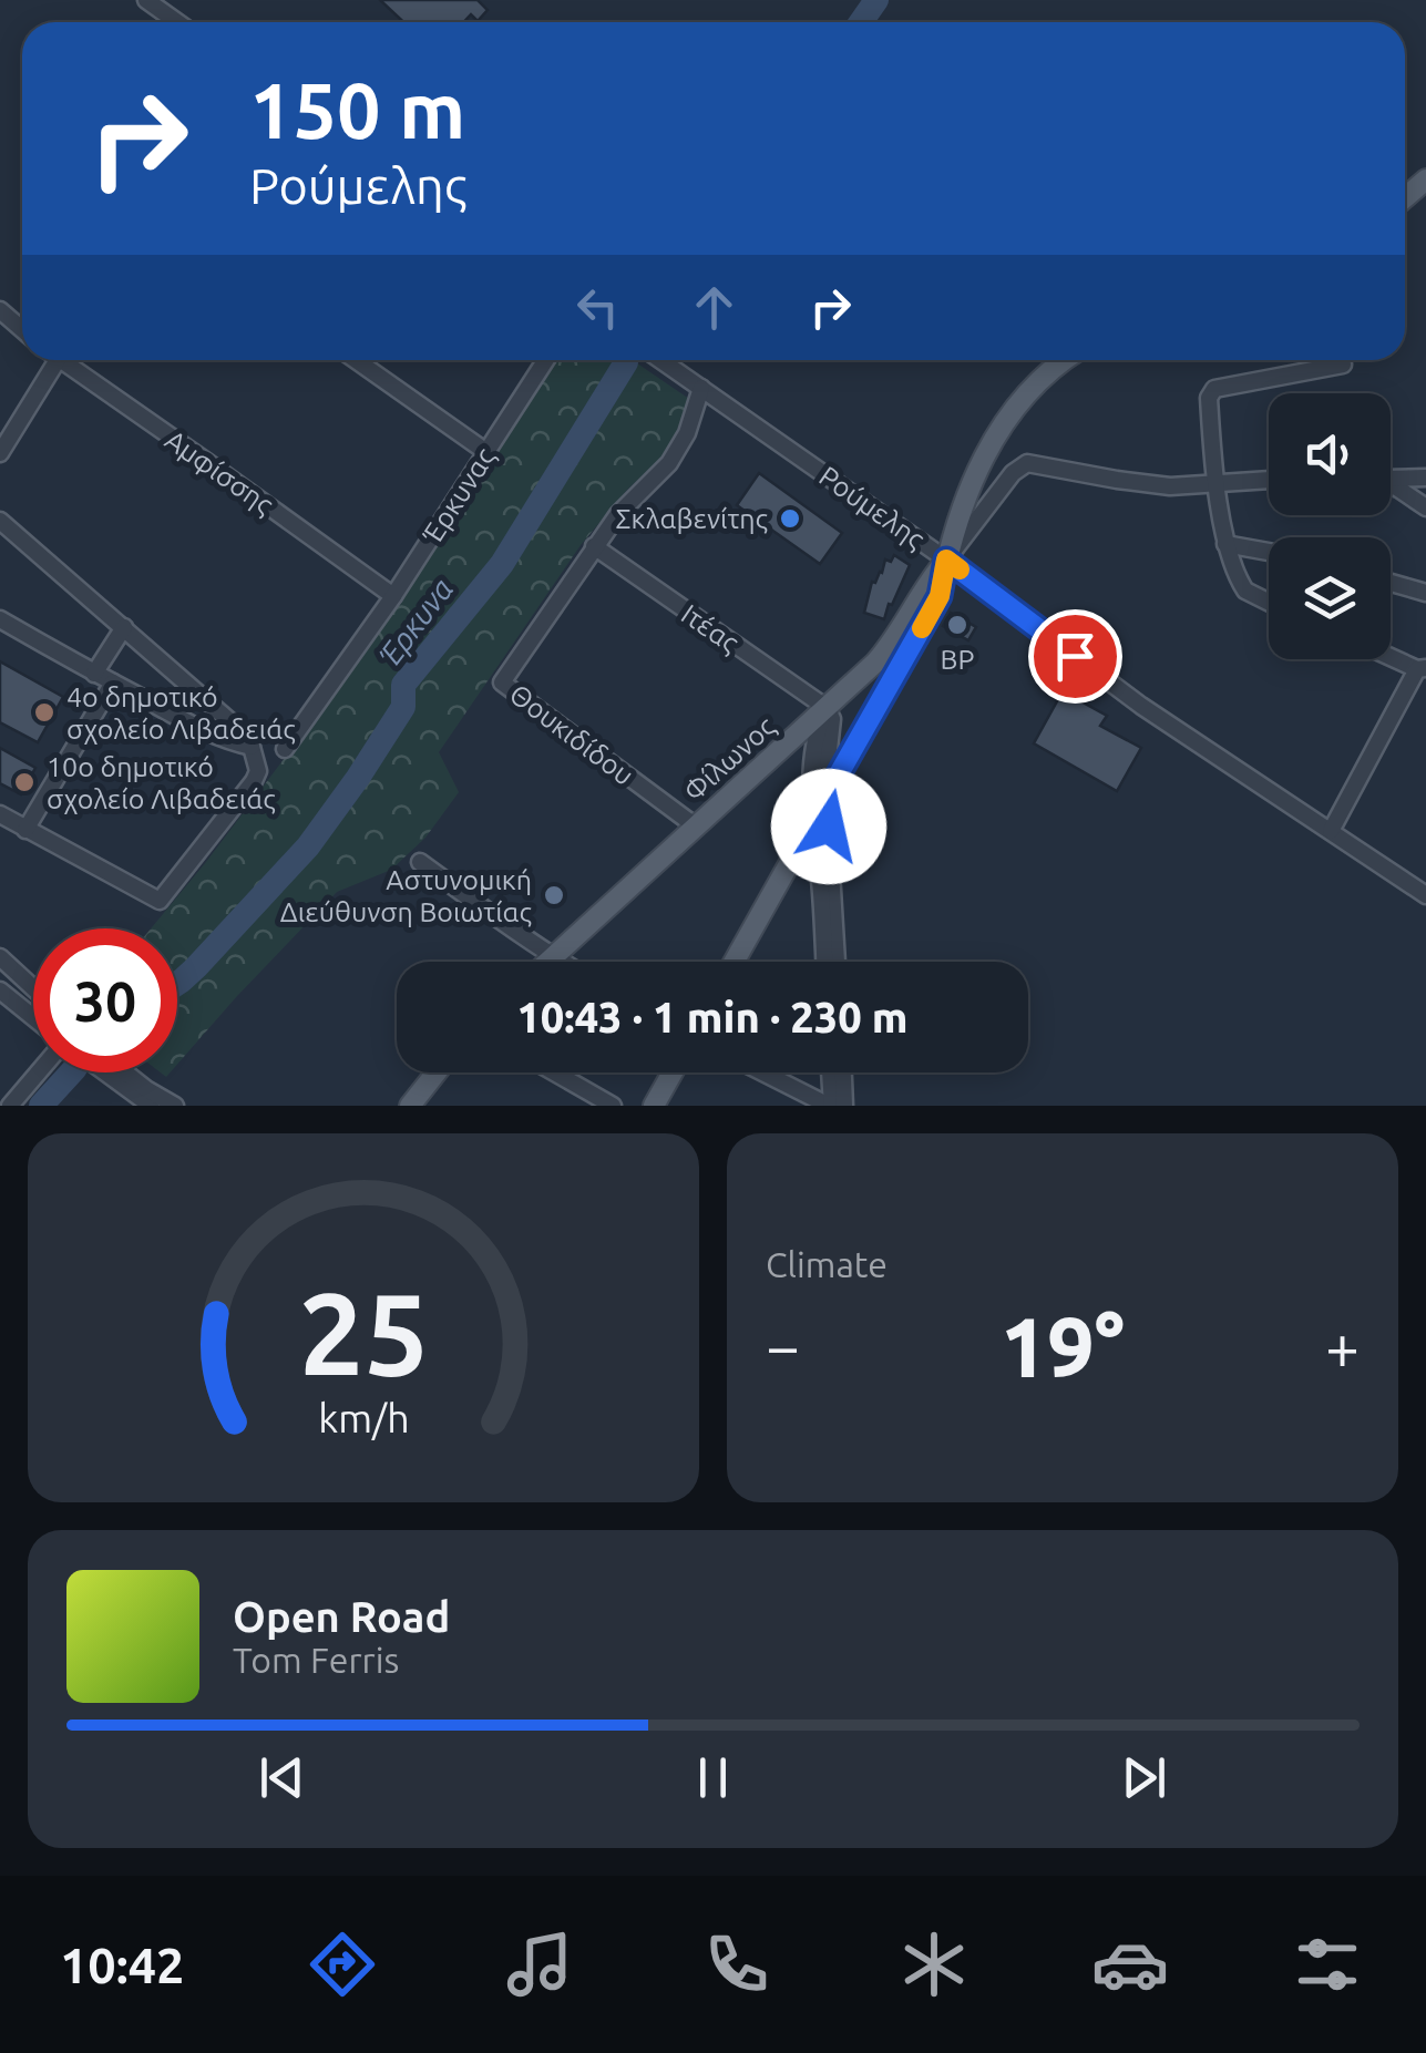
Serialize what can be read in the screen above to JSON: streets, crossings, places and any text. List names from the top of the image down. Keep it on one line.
{"streets":{"main road":["Φίλωνος"],"street":["Αμφίσσης","Έρκυνας","Ρούμελης","Ιτέας","Θουκιδίδου"]},"crossings":[["Αμφίσσης","Έρκυνας"],["Ρούμελης","Φίλωνος"],["Ιτέας","Θουκιδίδου"],["Ιτέας","Φίλωνος"],["Θουκιδίδου","Φίλωνος"]],"water":["Έρκυνα"],"places":["Σκλαβενίτης","BP","4ο δημοτικό σχολείο Λιβαδειάς","10ο δημοτικό σχολείο Λιβαδειάς","Αστυνομική Διεύθυνση Βοιωτίας"],"page":{"turn":["150 m","Ρούμελης"],"limit":"30","trip":"10:43 · 1 min · 230 m","tile":"Climate","heat":["−","19°","+"],"song":["Open Road","Tom Ferris"],"tabs":"10:42","gauge":["25","km/h"]}}
